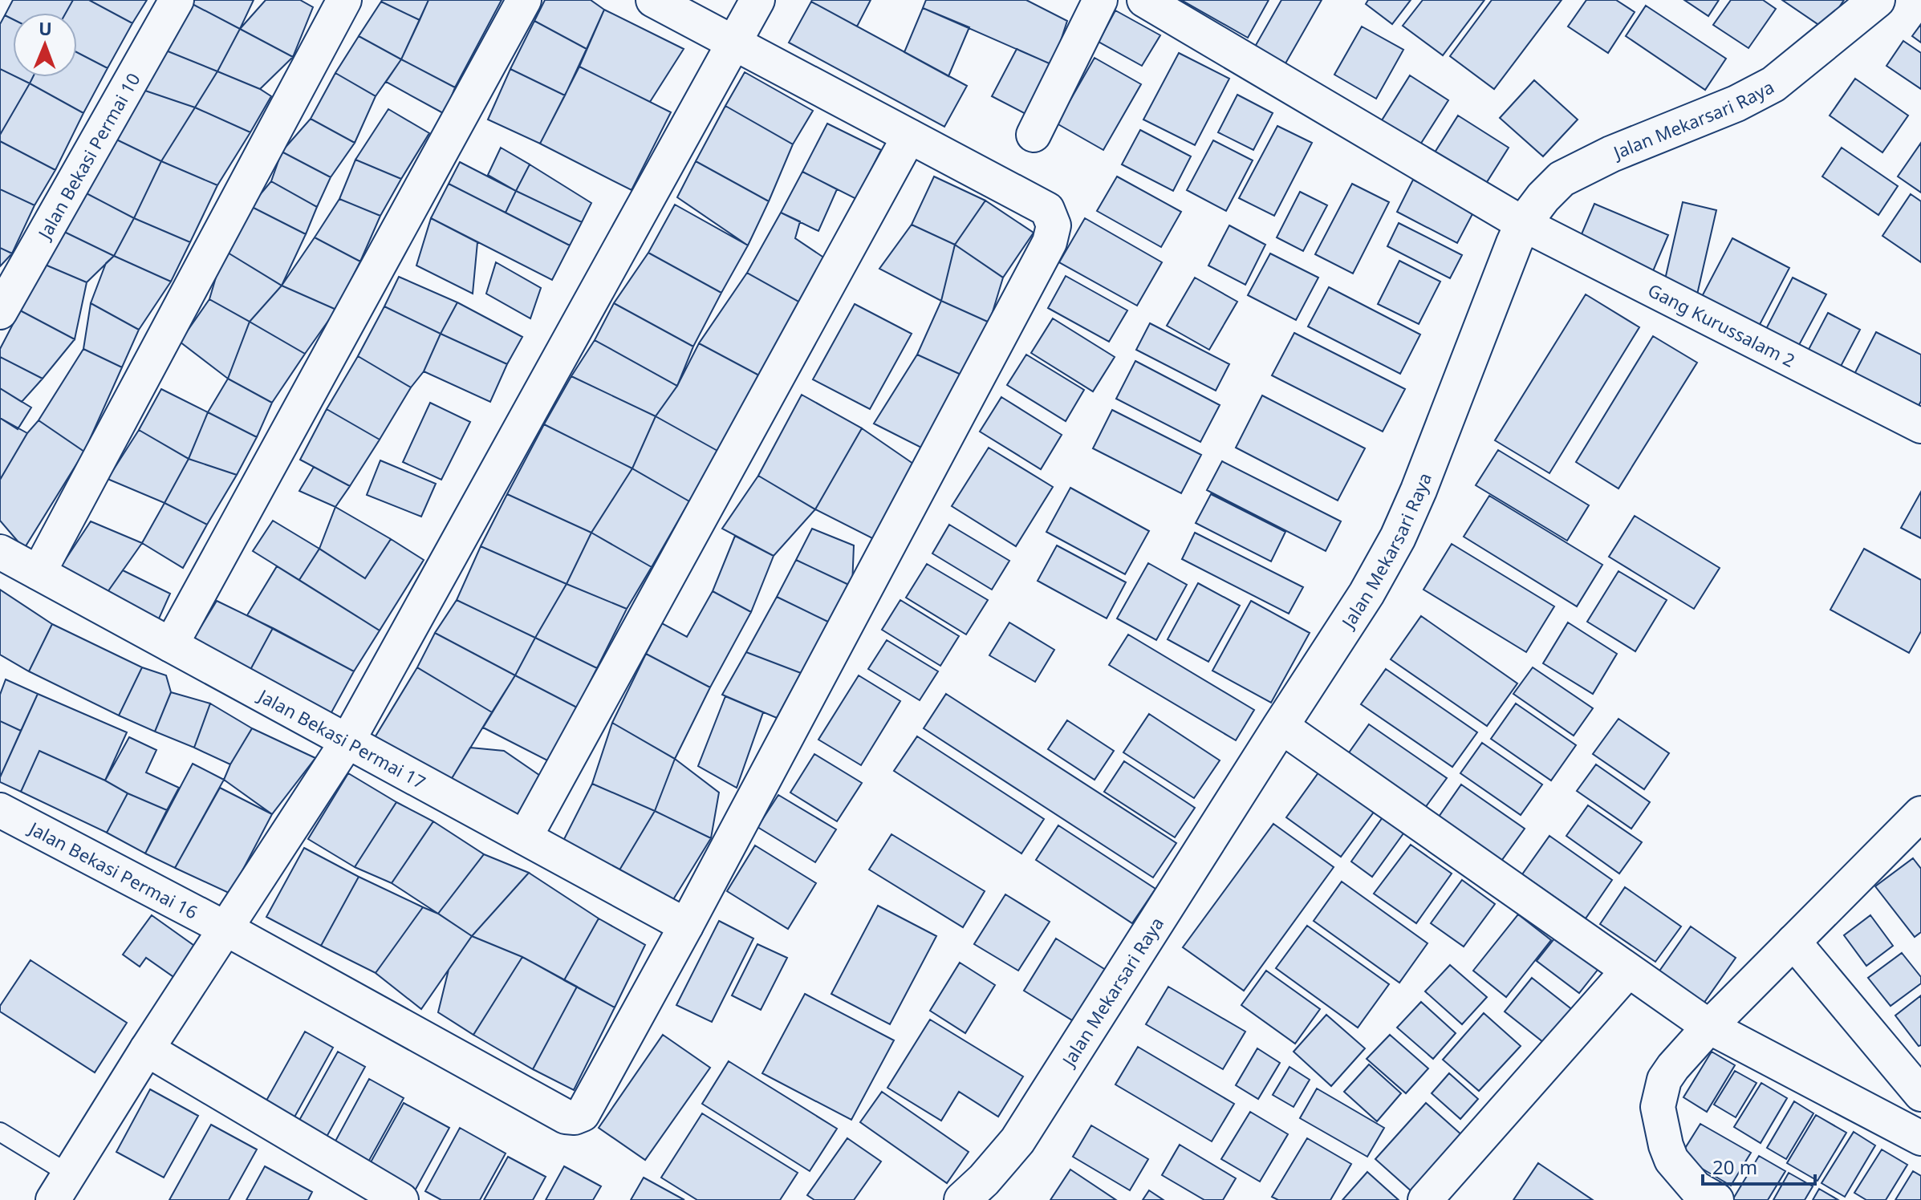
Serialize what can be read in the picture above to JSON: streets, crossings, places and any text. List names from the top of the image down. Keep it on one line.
{"streets":{"street":["Jalan Mekarsari Raya","Jalan Bekasi Permai 10","Gang Kurussalam 2","Jalan Bekasi Permai 17","Jalan Bekasi Permai 16"]},"crossings":[["Jalan Mekarsari Raya","Gang Kurussalam 2"],["Jalan Bekasi Permai 17","Jalan Bekasi Permai 16"]],"scale_bar":"20 m","north":"top"}
